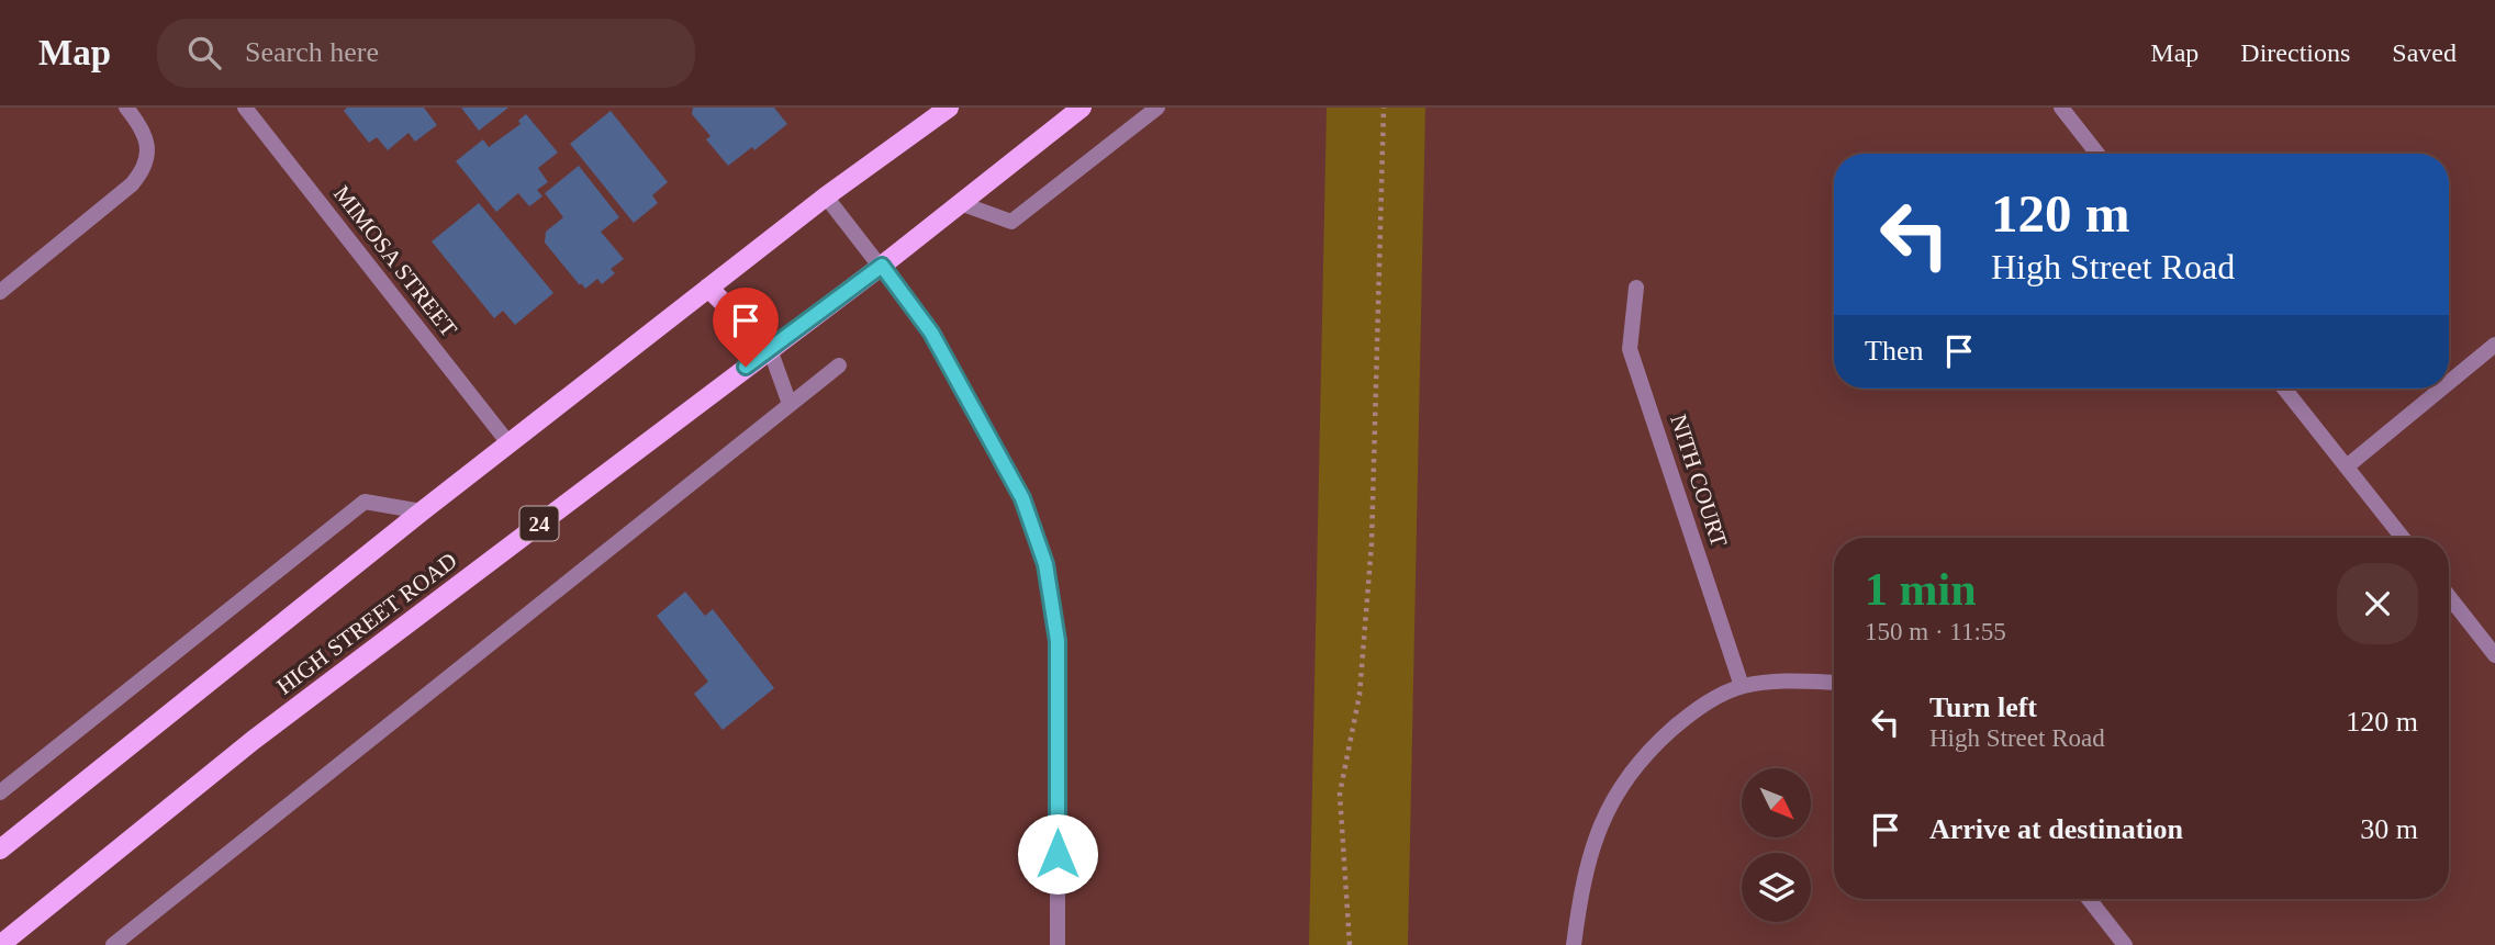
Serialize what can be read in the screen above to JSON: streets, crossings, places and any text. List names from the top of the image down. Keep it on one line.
{"streets":{"main road":["24","HIGH STREET ROAD"],"street":["MIMOSA STREET","NITH COURT"]},"north":"bottom right","page":{"header":"Map","search":"Search here","nav":["Map","Directions","Saved"],"turn":["120 m","High Street Road"],"then":"Then","heading":["1 min","150 m · 11:55"],"list":[{"name":"Turn left","note":"High Street Road","value":"120 m"},{"name":"Arrive at destination","value":"30 m"}]}}
